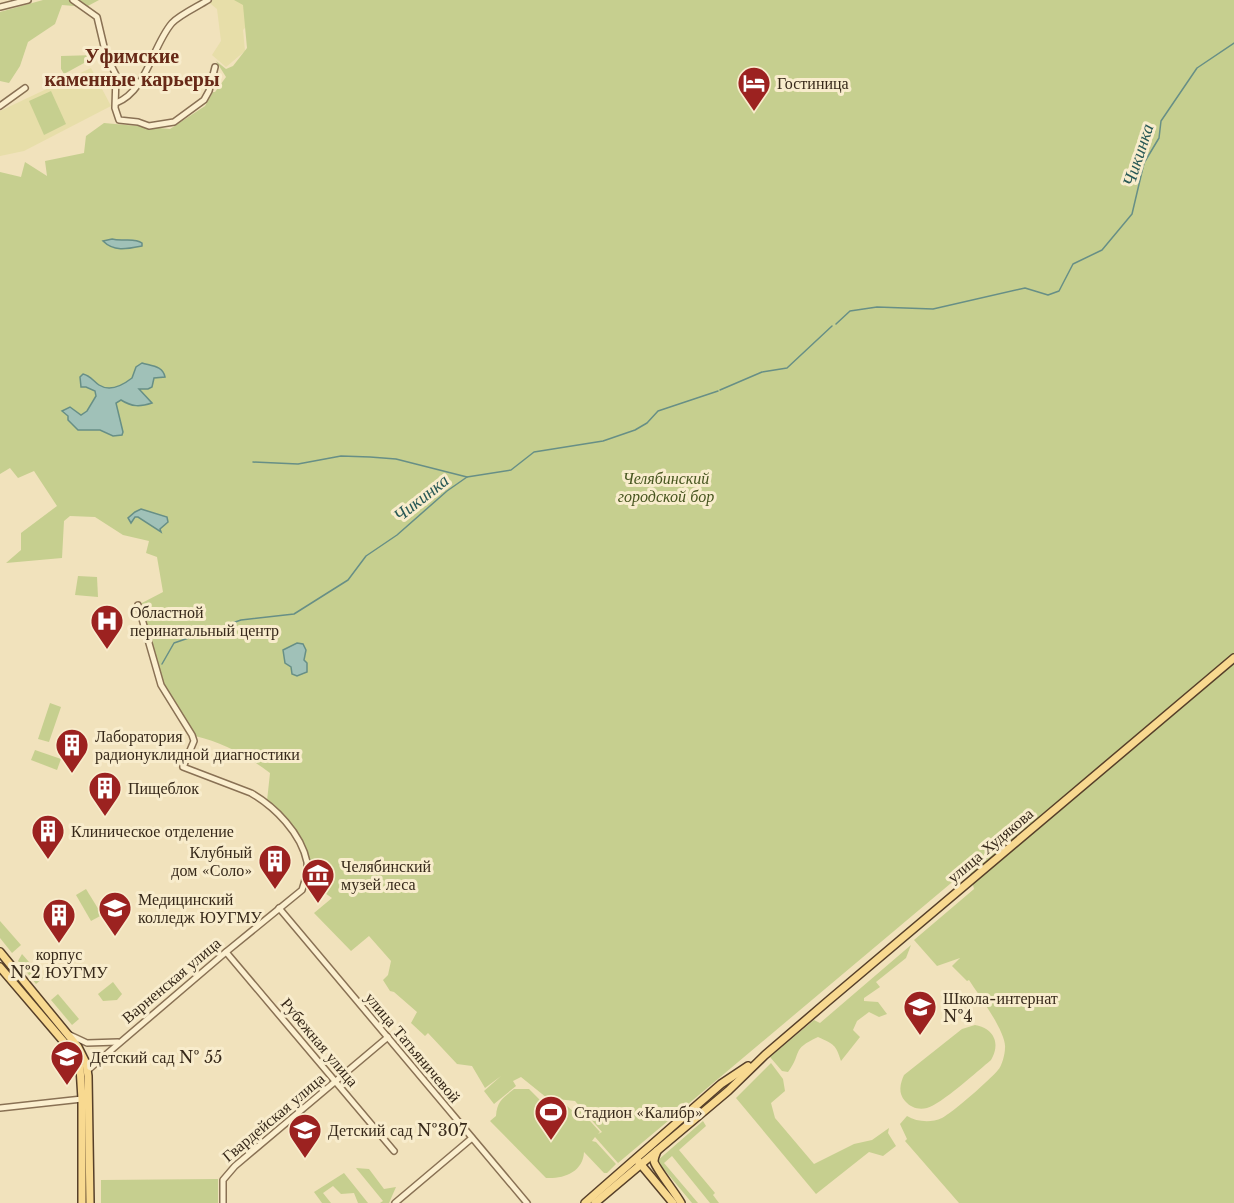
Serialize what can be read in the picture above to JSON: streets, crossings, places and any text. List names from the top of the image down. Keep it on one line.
{"streets":{"main road":["улица Худякова"],"street":["Варненская улица","Рубежная улица","улица Татьяничевой","Гвардейская улица"]},"crossings":[["Варненская улица","Рубежная улица"],["Варненская улица","улица Татьяничевой"],["Рубежная улица","Гвардейская улица"],["улица Татьяничевой","Гвардейская улица"]],"districts":["Уфимские каменные карьеры"],"water":["Чикинка"],"parks":["Челябинский городской бор"],"places":{"hotel":["Гостиница"],"hospital":["Областной перинатальный центр"],"building":["Лаборатория радионуклидной диагностики","Пищеблок","Клиническое отделение","Клубный дом «Соло»","корпус №2 ЮУГМУ"],"museum":["Челябинский музей леса"],"school or university":["Медицинский колледж ЮУГМУ","Школа-интернат №4","Детский сад № 55","Детский сад №307"],"sports":["Стадион «Калибр»"]}}
